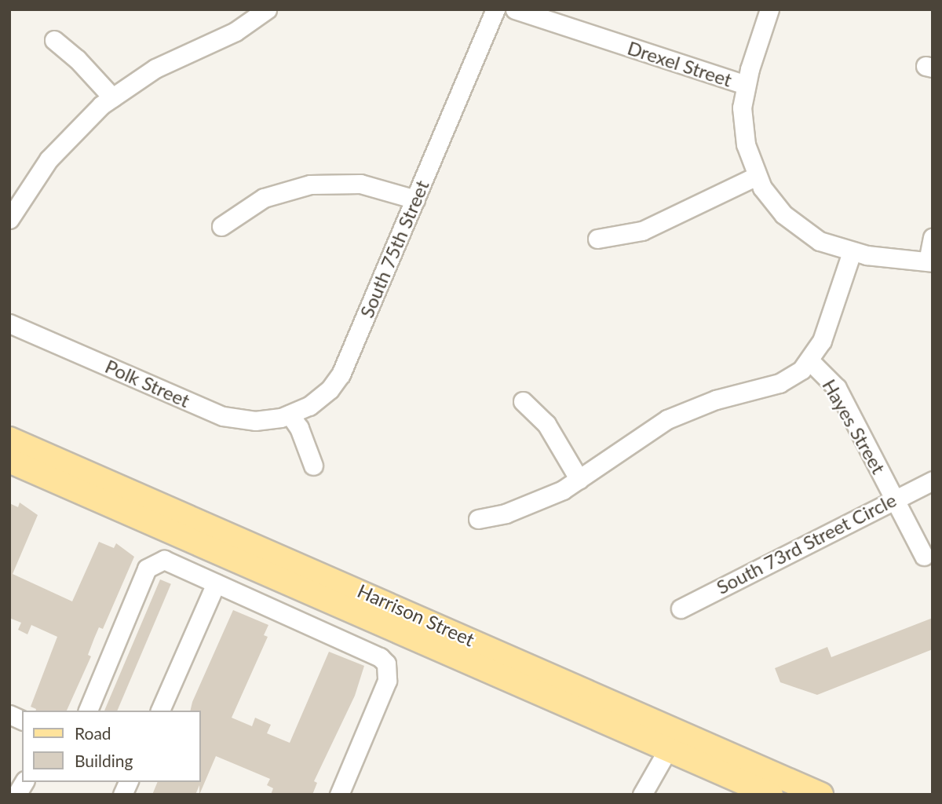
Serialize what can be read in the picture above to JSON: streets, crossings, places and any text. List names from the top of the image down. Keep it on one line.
{"streets":{"main road":["Harrison Street"],"street":["Drexel Street","South 75th Street","Polk Street","Hayes Street","South 73rd Street Circle"]},"crossings":[["South 75th Street","Polk Street"],["Hayes Street","South 73rd Street Circle"]],"legend":["Road","Building"]}
